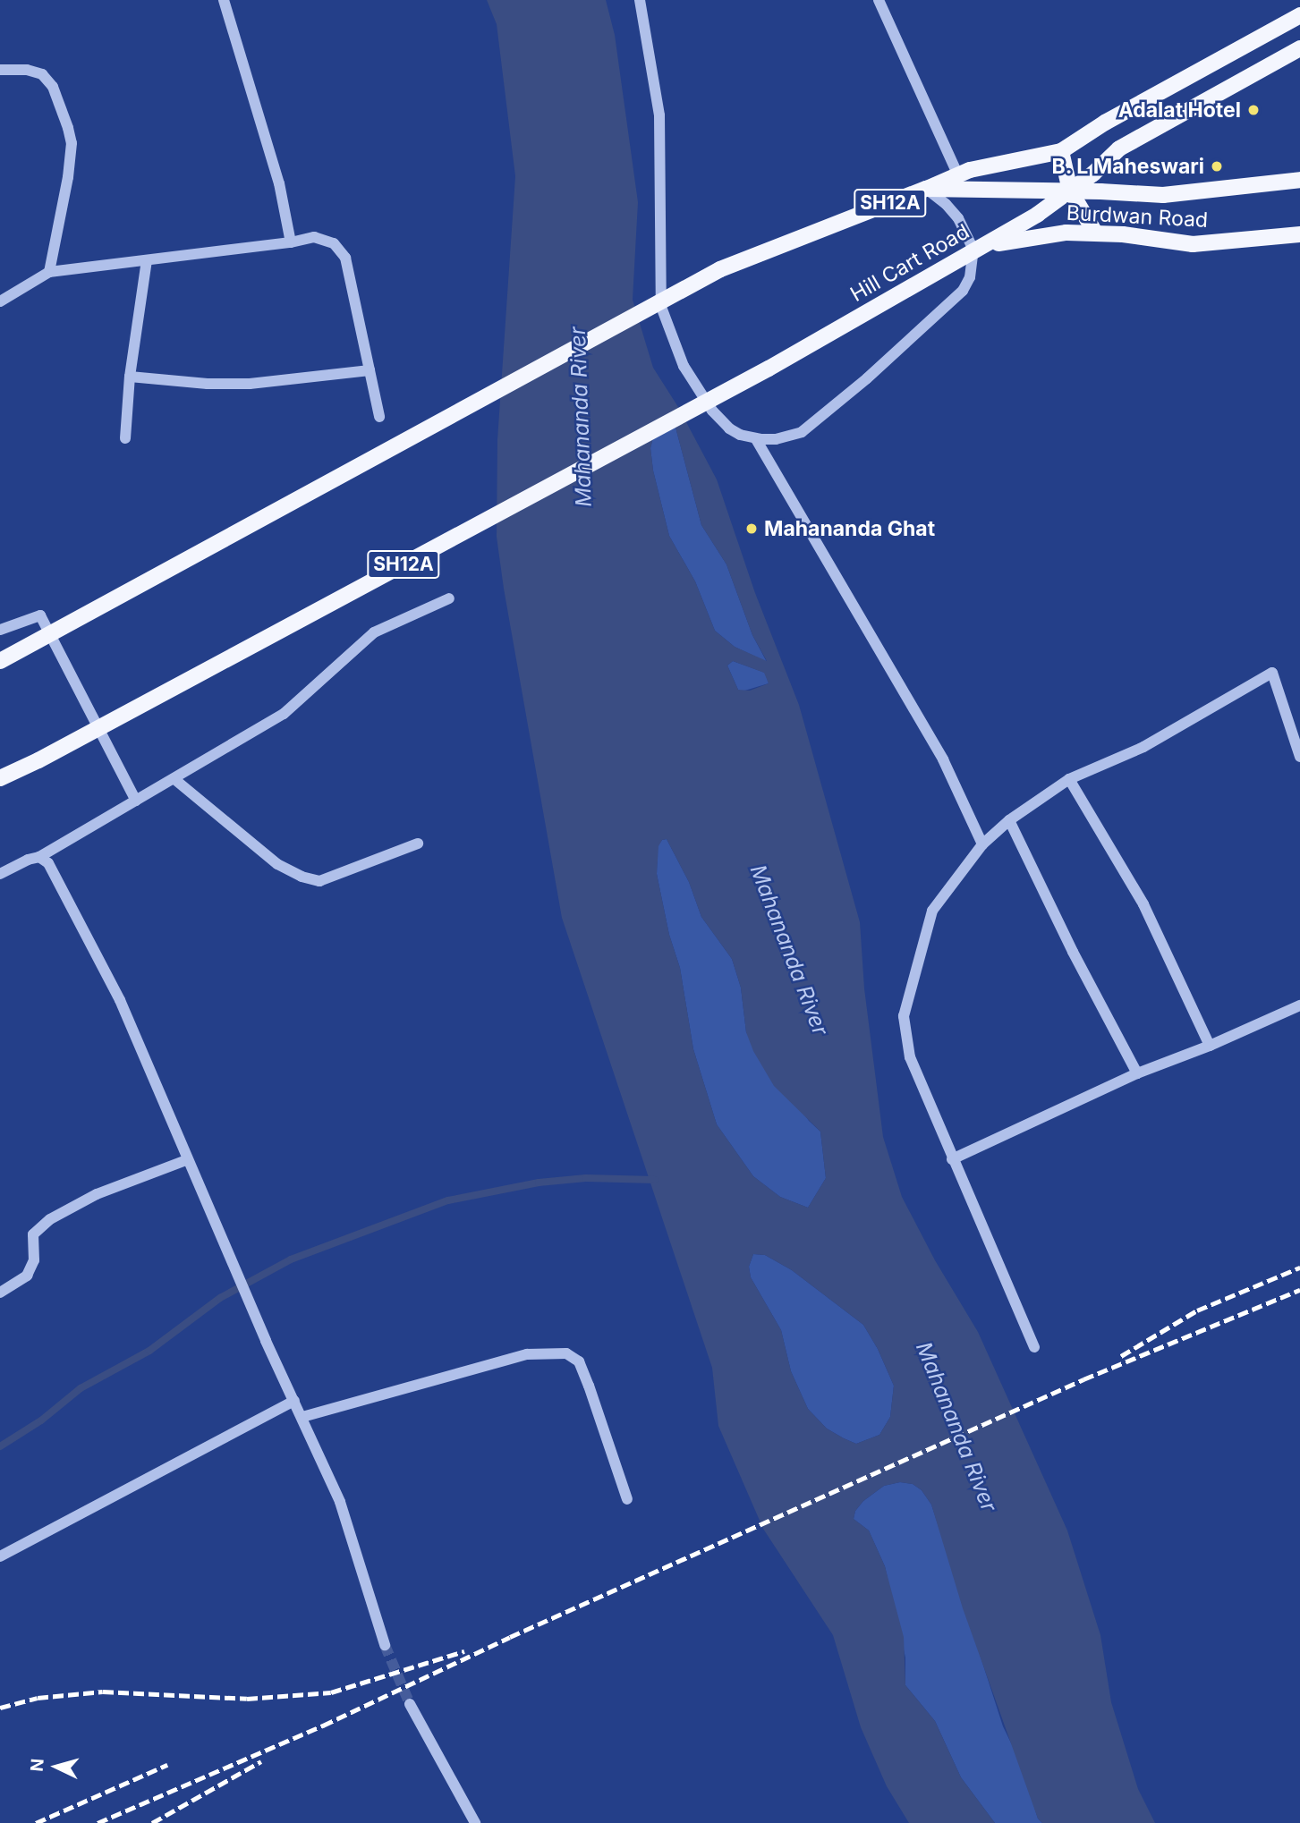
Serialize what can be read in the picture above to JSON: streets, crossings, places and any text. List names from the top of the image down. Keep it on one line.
{"streets":{"main road":["SH12A","Burdwan Road","Hill Cart Road"]},"crossings":[["Burdwan Road","Hill Cart Road"]],"water":["Mahananda River"],"places":["Adalat Hotel","B. L Maheswari","Mahananda Ghat"],"north":"left"}
